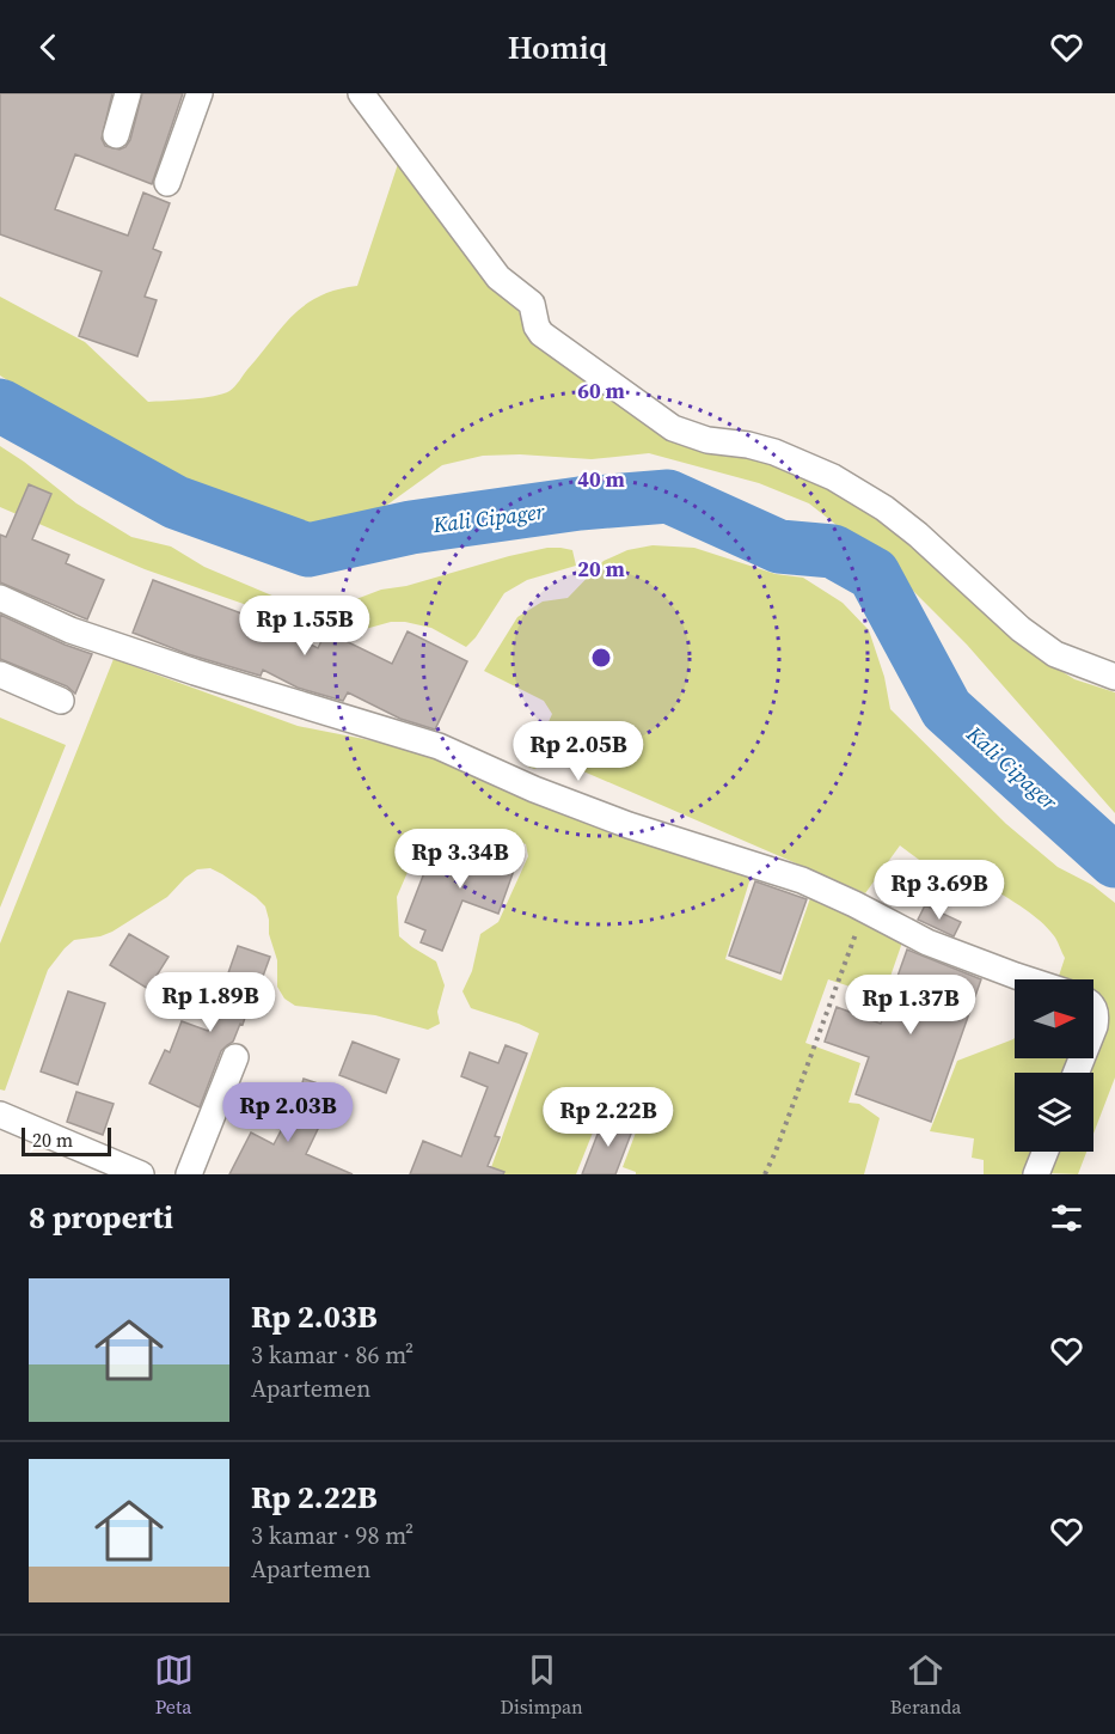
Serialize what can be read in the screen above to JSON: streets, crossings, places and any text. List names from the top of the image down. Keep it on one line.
{"water":["Kali Cipager"],"scale_bar":"20 m","north":"right","page":{"header":"Homiq","price":["Rp 1.55B","Rp 2.05B","Rp 3.34B","Rp 3.69B","Rp 1.89B","Rp 1.37B","Rp 2.03B","Rp 2.22B"],"scale":"20 m","heading":"8 properti","list":[{"name":"Rp 2.03B","note":"3 kamar · 86 m² · Apartemen"},{"name":"Rp 2.22B","note":"3 kamar · 98 m² · Apartemen"}],"tabs":["Peta","Disimpan","Beranda"]},"rings":["60 m","40 m","20 m"]}
